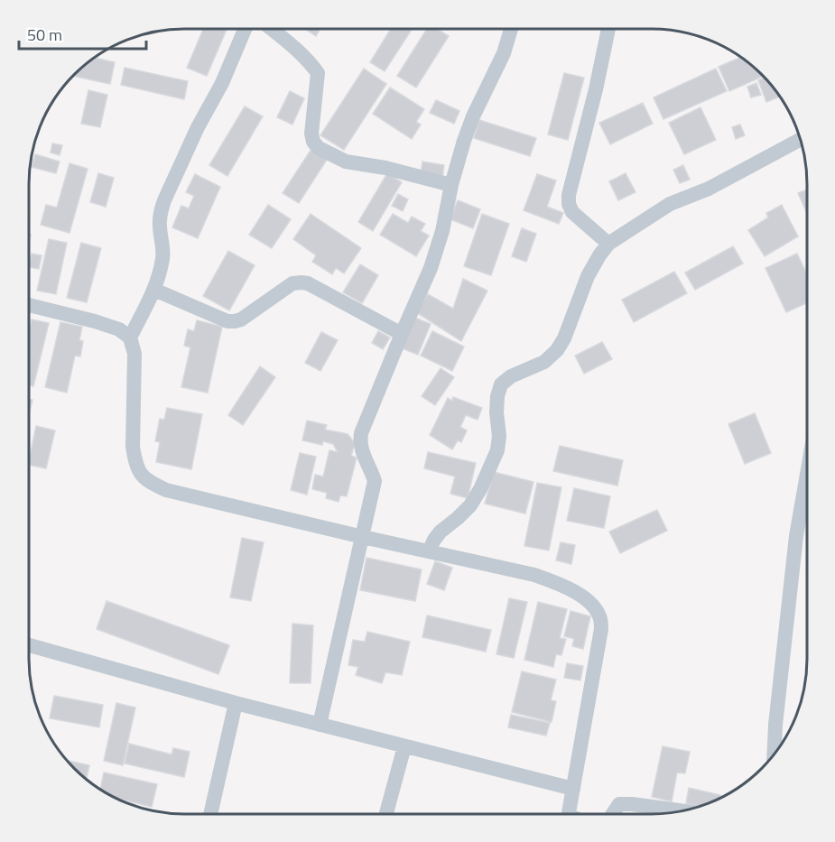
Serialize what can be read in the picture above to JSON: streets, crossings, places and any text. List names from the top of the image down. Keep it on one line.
{"scale_bar":"50 m"}
